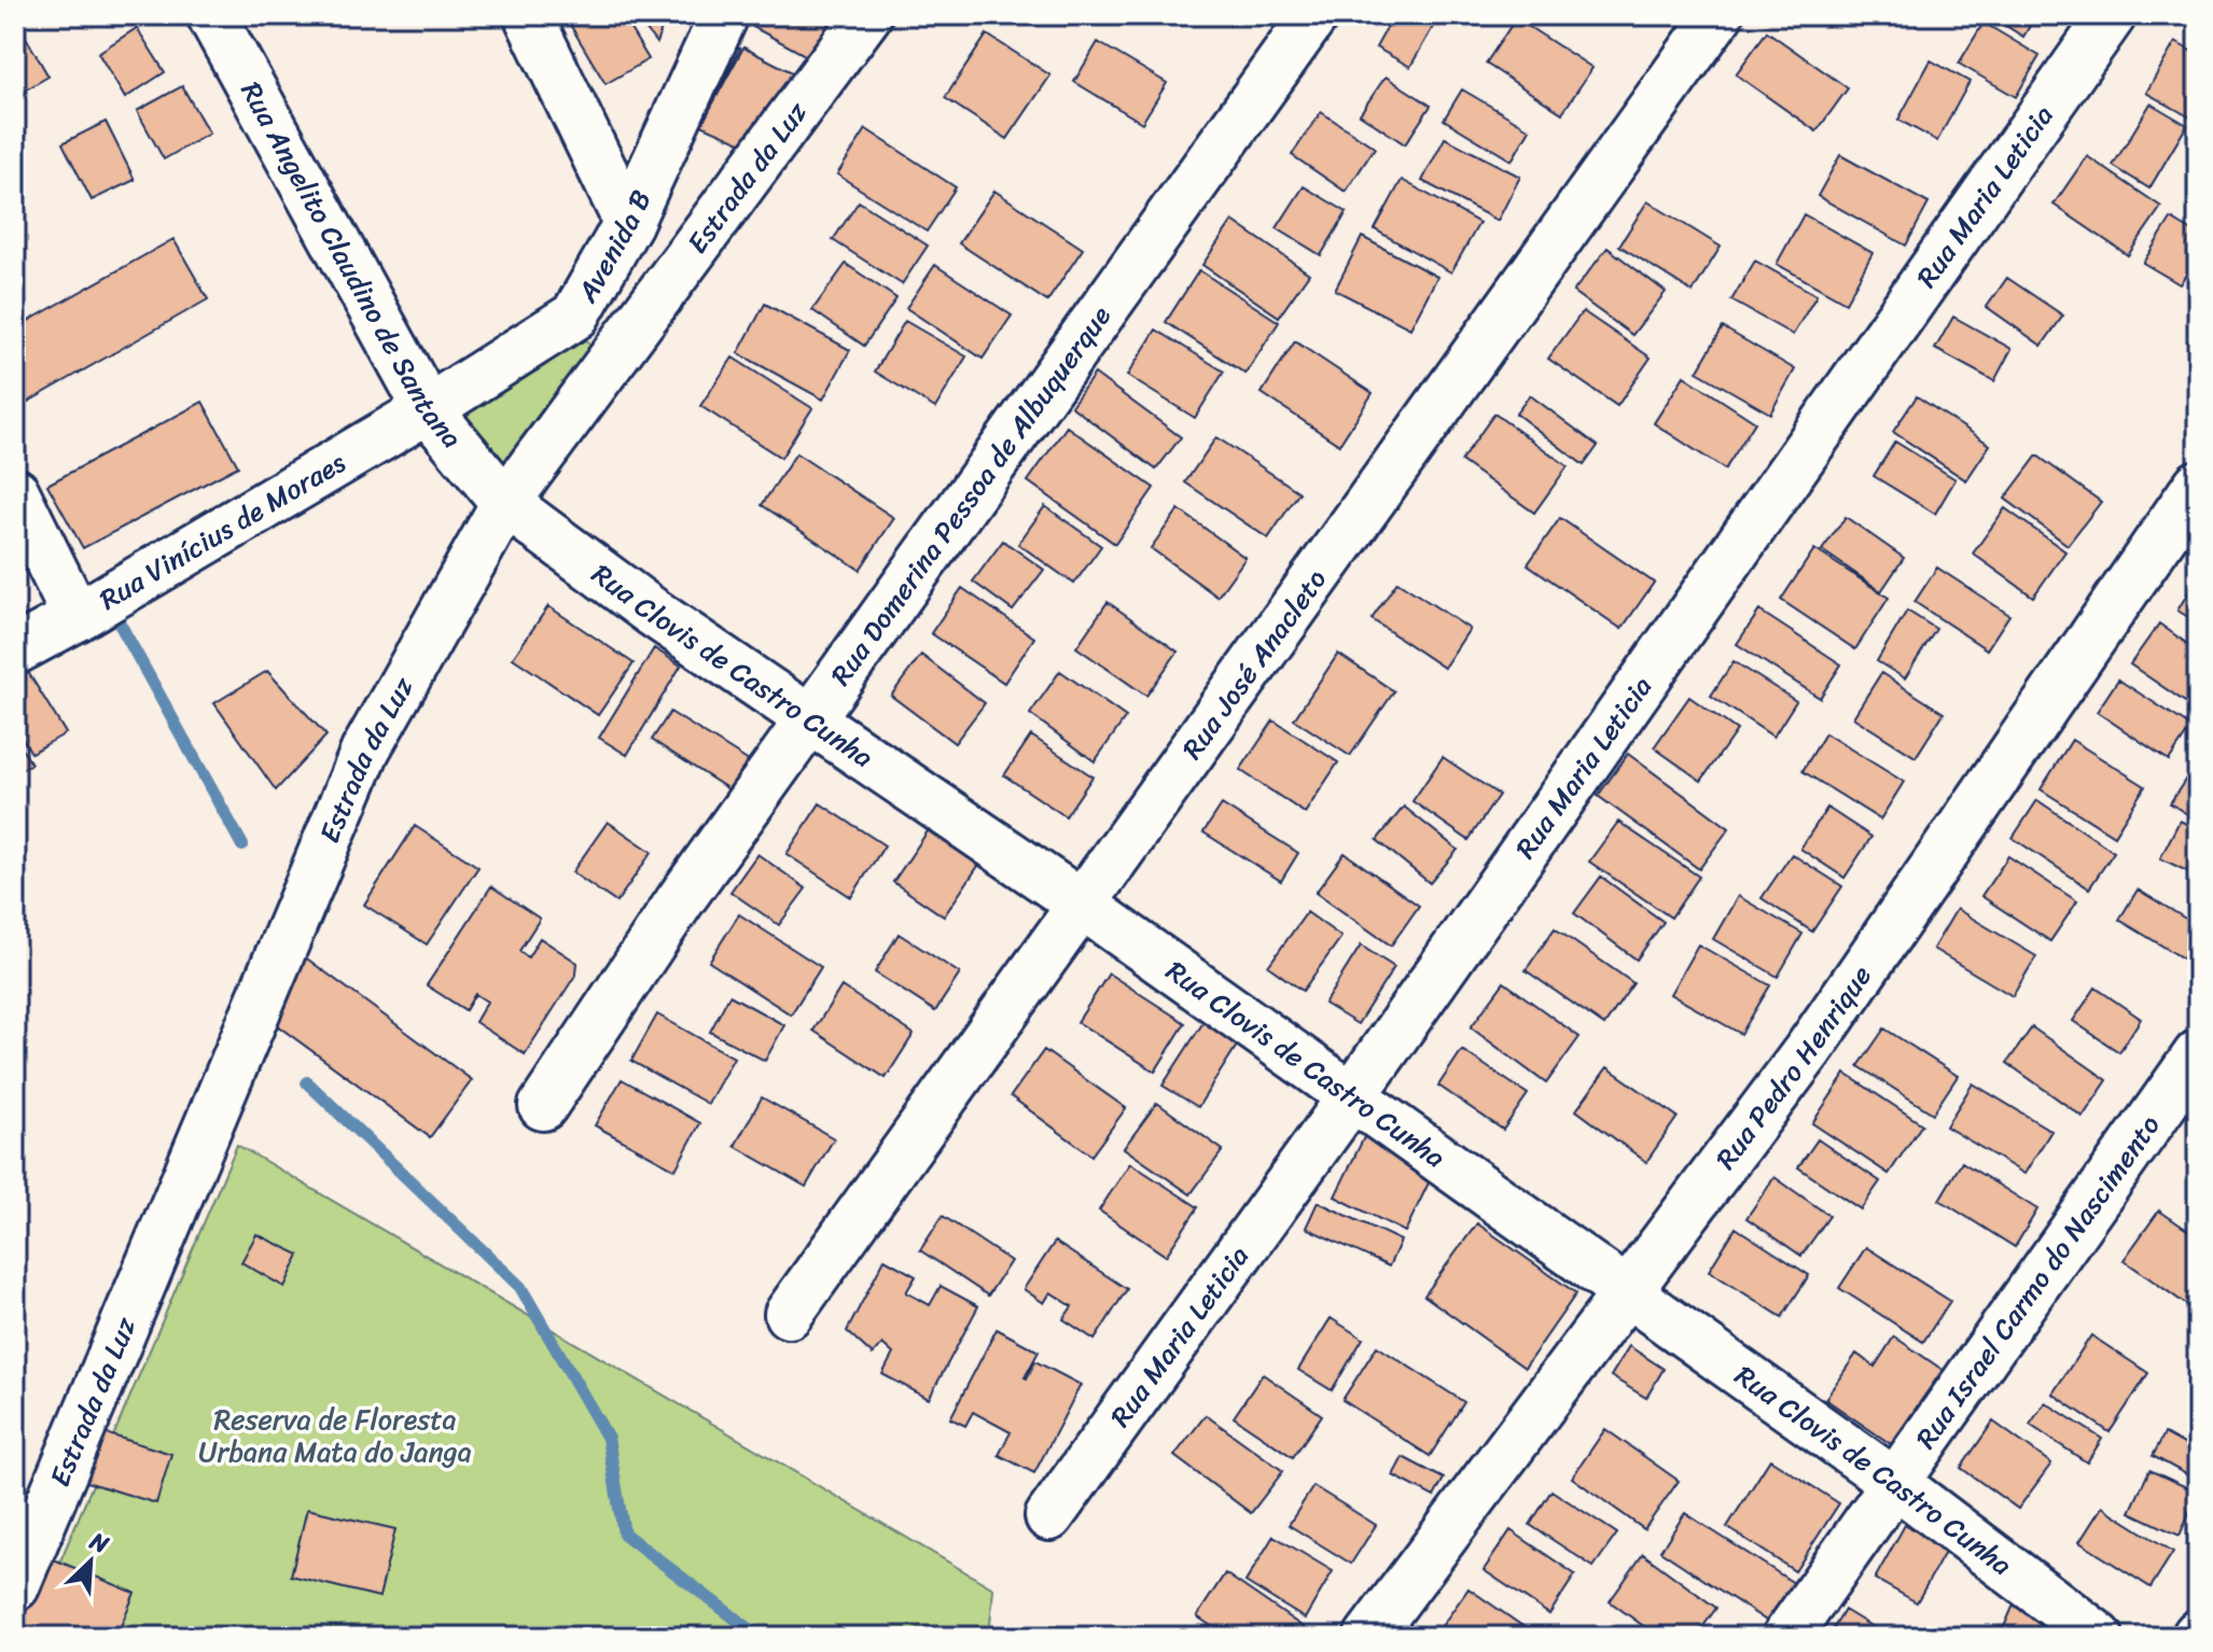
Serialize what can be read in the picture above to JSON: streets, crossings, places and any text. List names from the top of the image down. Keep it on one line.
{"streets":{"street":["Estrada da Luz","Rua Maria Leticia","Avenida B","Rua Angelito Claudino de Santana","Rua Domerina Pessoa de Albuquerque","Rua Vinícius de Moraes","Rua José Anacleto","Rua Clovis de Castro Cunha","Rua Pedro Henrique","Rua Israel Carmo do Nascimento"]},"crossings":[["Estrada da Luz","Rua Angelito Claudino de Santana"],["Estrada da Luz","Rua Clovis de Castro Cunha"],["Rua Maria Leticia","Rua Clovis de Castro Cunha"],["Avenida B","Rua Angelito Claudino de Santana"],["Avenida B","Rua Vinícius de Moraes"],["Rua Angelito Claudino de Santana","Rua Vinícius de Moraes"],["Rua Angelito Claudino de Santana","Rua Clovis de Castro Cunha"],["Rua Domerina Pessoa de Albuquerque","Rua Clovis de Castro Cunha"],["Rua José Anacleto","Rua Clovis de Castro Cunha"],["Rua Clovis de Castro Cunha","Rua Pedro Henrique"],["Rua Clovis de Castro Cunha","Rua Israel Carmo do Nascimento"]],"parks":["Reserva de Floresta Urbana Mata do Janga"],"north":"top right"}
